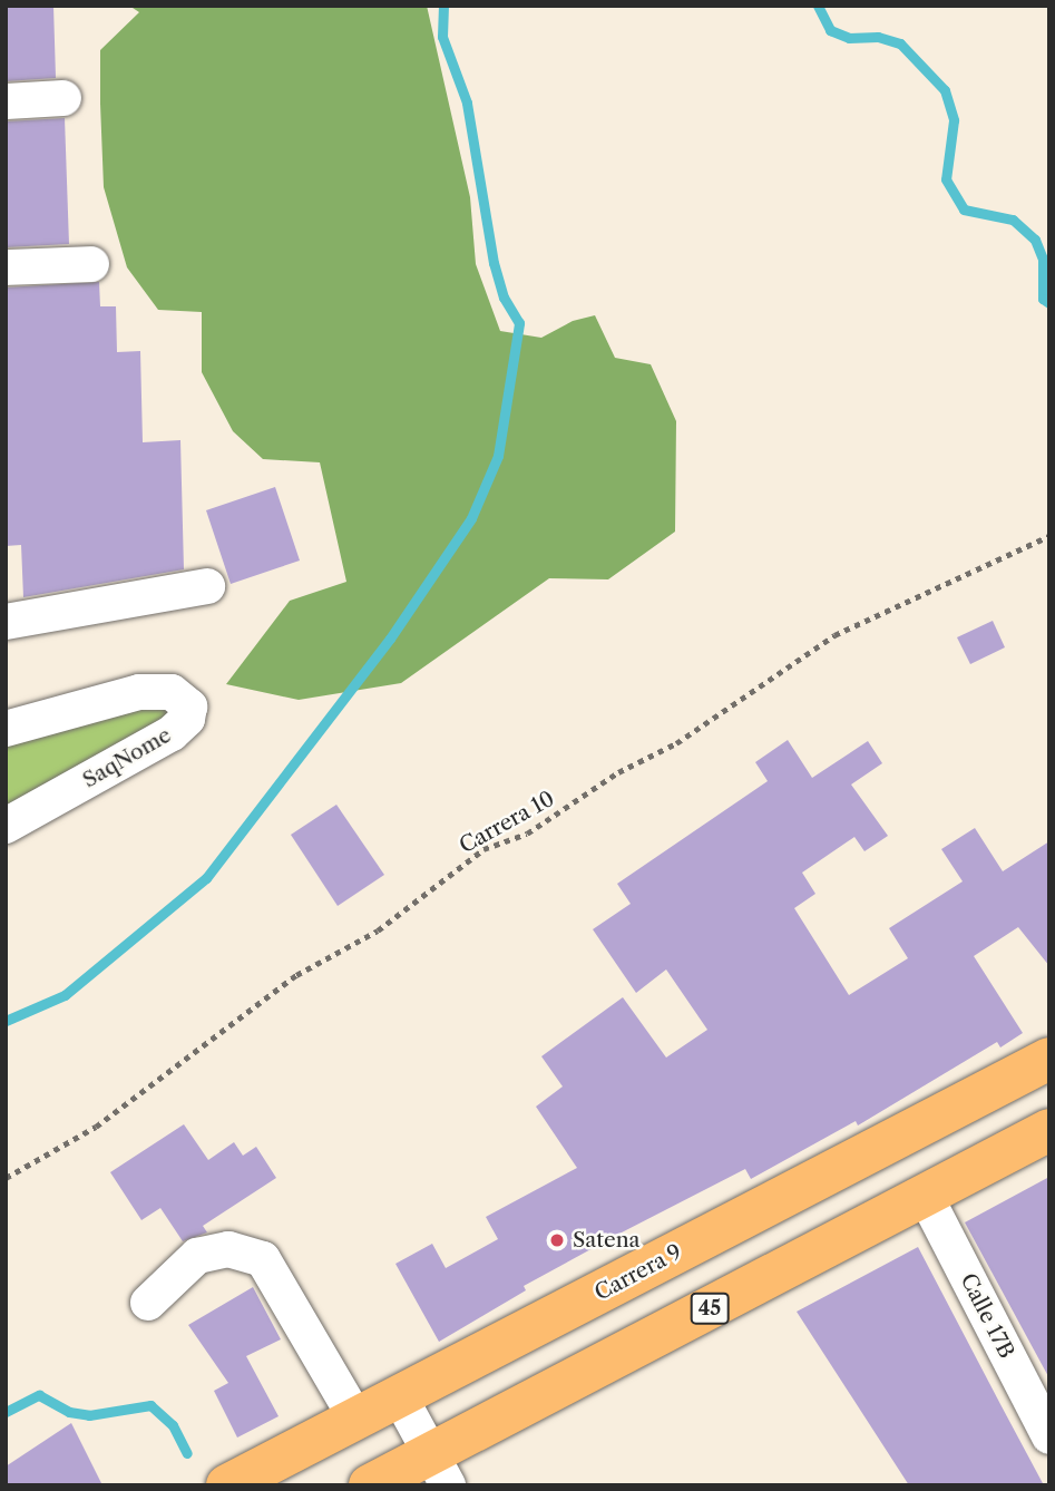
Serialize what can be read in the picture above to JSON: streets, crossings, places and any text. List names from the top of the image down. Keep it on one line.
{"streets":{"highway":["Carrera 9","45"],"street":["SaqNome","Calle 17B"],"path":["Carrera 10"]},"crossings":[["45","Calle 17B"]],"places":["Satena"]}
